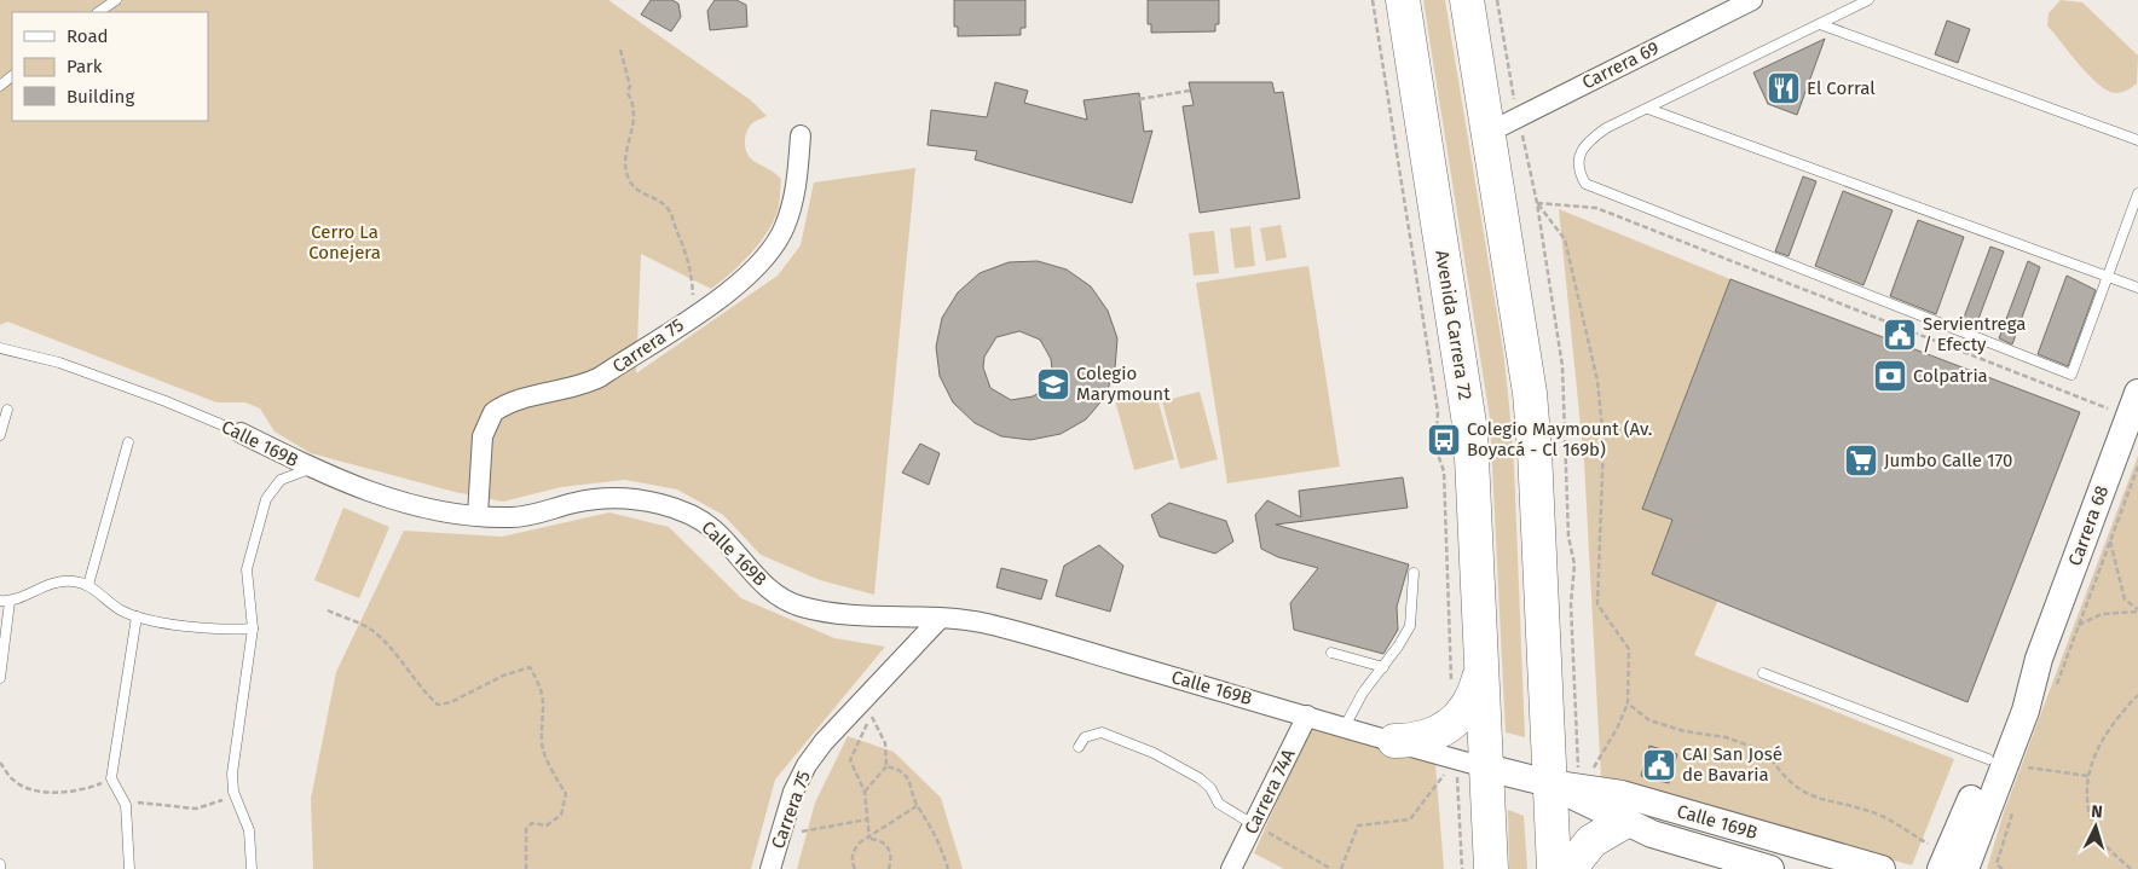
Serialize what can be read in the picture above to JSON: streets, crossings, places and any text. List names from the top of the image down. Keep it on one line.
{"streets":{"highway":["Avenida Carrera 72"],"street":["Carrera 69","Carrera 75","Calle 169B","Carrera 68","Carrera 74A"]},"crossings":[["Avenida Carrera 72","Calle 169B"],["Carrera 75","Calle 169B"],["Calle 169B","Carrera 74A"]],"parks":["Cerro La Conejera"],"places":{"restaurant":["El Corral"],"public building":["Servientrega / Efecty","CAI San José de Bavaria"],"bank":["Colpatria"],"school or university":["Colegio Marymount"],"bus stop":["Colegio Maymount (Av. Boyacá - Cl 169b)"],"supermarket":["Jumbo Calle 170"]},"legend":["Road","Park","Building"],"north":"top"}
